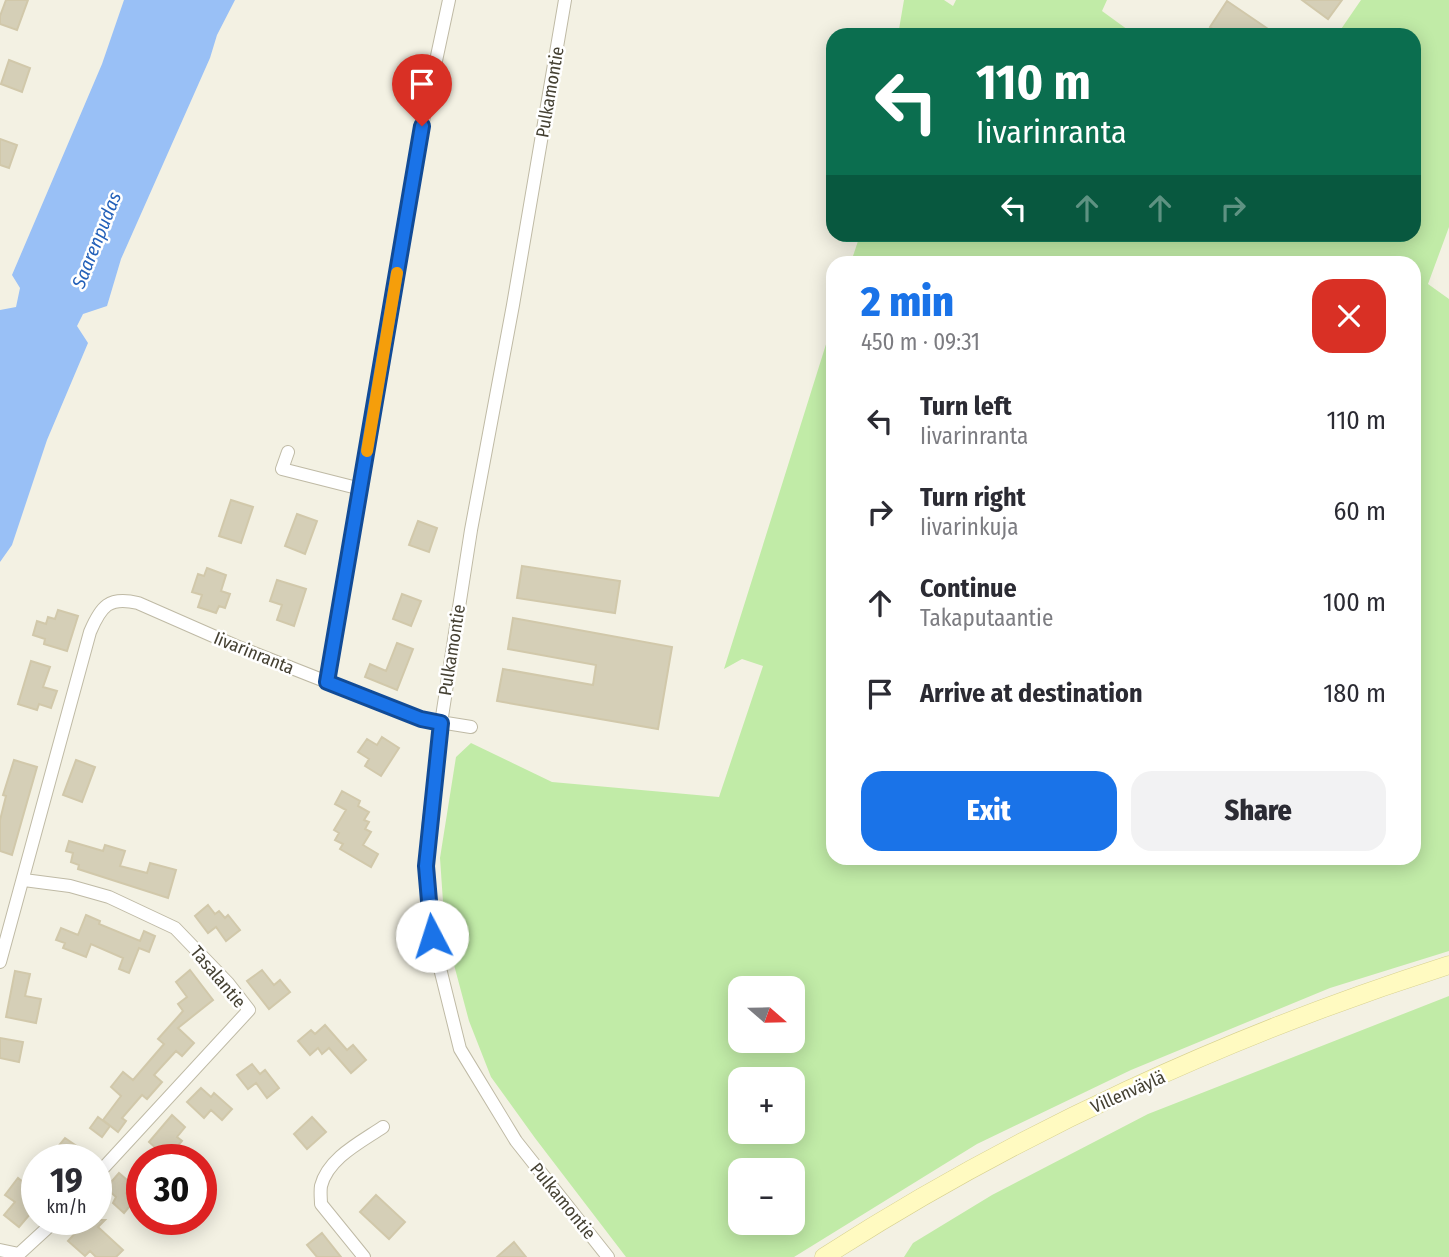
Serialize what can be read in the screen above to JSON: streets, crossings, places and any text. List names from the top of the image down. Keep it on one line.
{"streets":{"street":["Pulkamontie","Iivarinranta","Tasalantie","Villenväylä"]},"crossings":[["Pulkamontie","Iivarinranta"],["Iivarinranta","Tasalantie"]],"water":["Saarenpudas"],"north":"right","page":{"turn":["110 m","Iivarinranta"],"heading":["2 min","450 m · 09:31"],"list":[{"name":"Turn left","note":"Iivarinranta","value":"110 m"},{"name":"Turn right","note":"Iivarinkuja","value":"60 m"},{"name":"Continue","note":"Takaputaantie","value":"100 m"},{"name":"Arrive at destination","value":"180 m"}],"buttons":["Exit","Share"],"map_buttons":["+","−"],"speed":"19 km/h","limit":"30"}}
